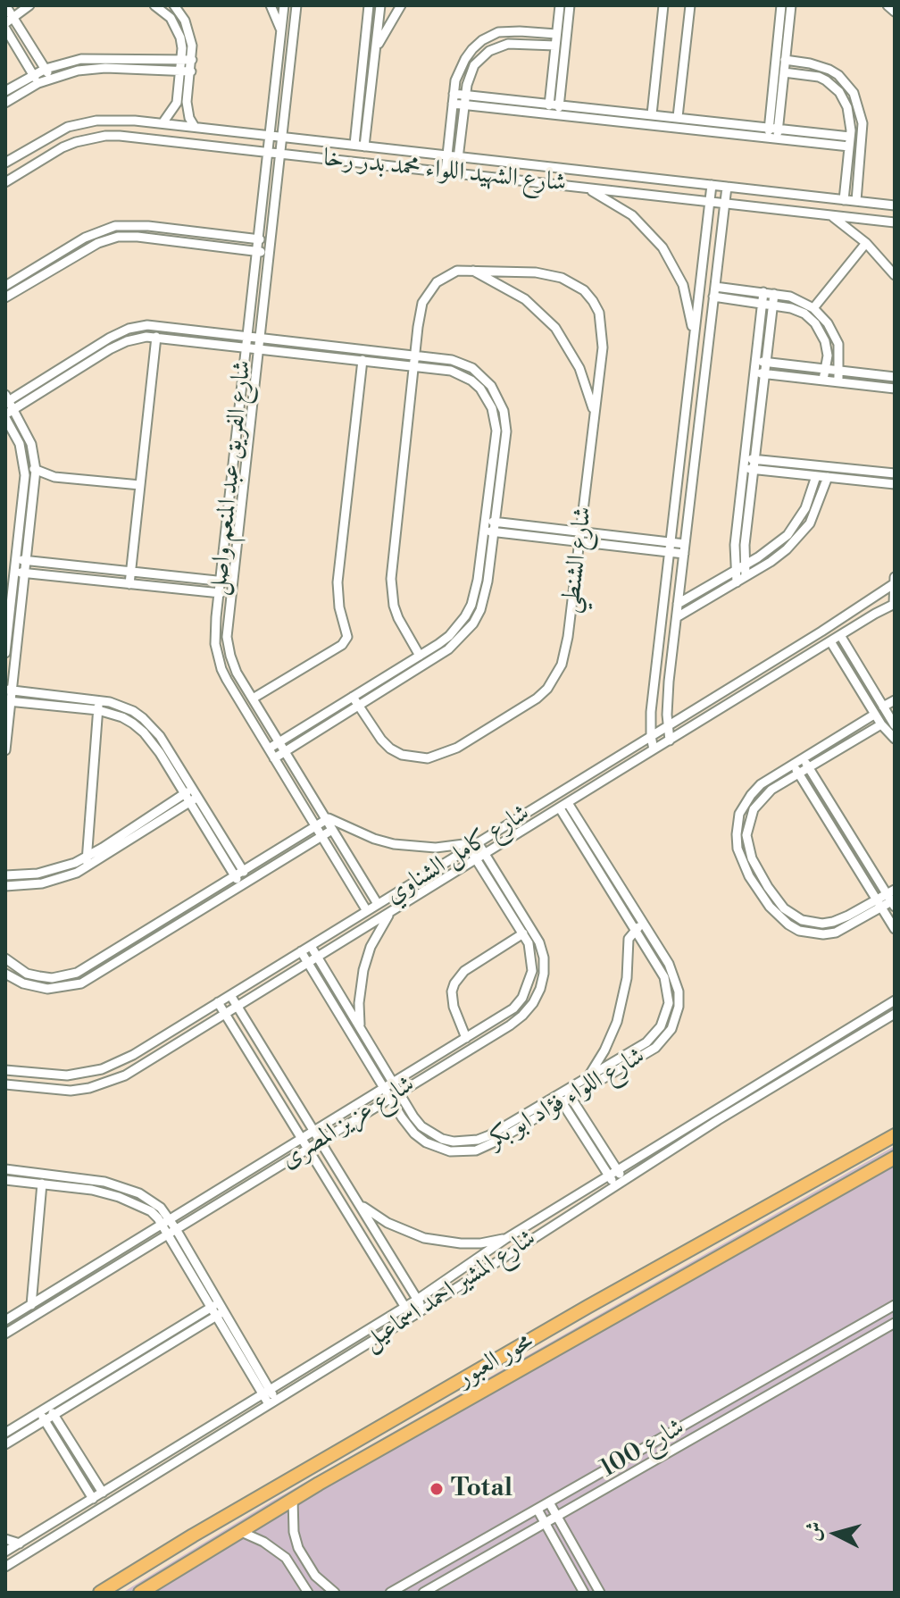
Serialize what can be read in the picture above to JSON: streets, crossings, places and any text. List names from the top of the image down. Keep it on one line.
{"streets":{"highway":["محور العبور"],"street":["شارع الشهيد اللواء محمد بدر رخا","شارع الفريق عبد المنعم واصل","شارع الشنطي","شارع كامل الشناوي","شارع اللواء فؤاد ابو بكر","شارع عزيز المصرى","شارع المشير احمد اسماعيل","شارع 100"]},"crossings":[["شارع الشهيد اللواء محمد بدر رخا","شارع الفريق عبد المنعم واصل"],["شارع الفريق عبد المنعم واصل","شارع كامل الشناوي"],["شارع كامل الشناوي","شارع اللواء فؤاد ابو بكر"],["شارع كامل الشناوي","شارع عزيز المصرى"],["شارع اللواء فؤاد ابو بكر","شارع عزيز المصرى"]],"places":["Total"],"north":"left"}
